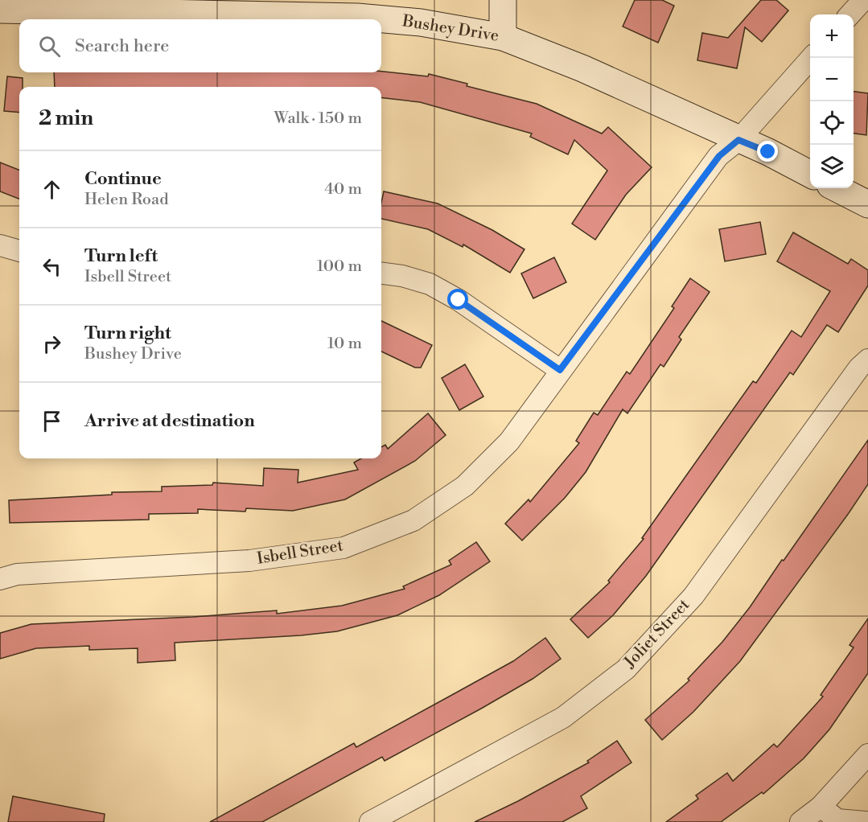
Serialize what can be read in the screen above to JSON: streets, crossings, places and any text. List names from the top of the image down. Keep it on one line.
{"streets":{"street":["Bushey Drive","Isbell Street","Joliet Street"]},"crossings":[["Bushey Drive","Isbell Street"]],"page":{"map_buttons":["+","−"],"search":"Search here","heading":["2 min","Walk · 150 m"],"list":[["Continue","Helen Road","40 m"],["Turn left","Isbell Street","100 m"],["Turn right","Bushey Drive","10 m"],"Arrive at destination"]}}
